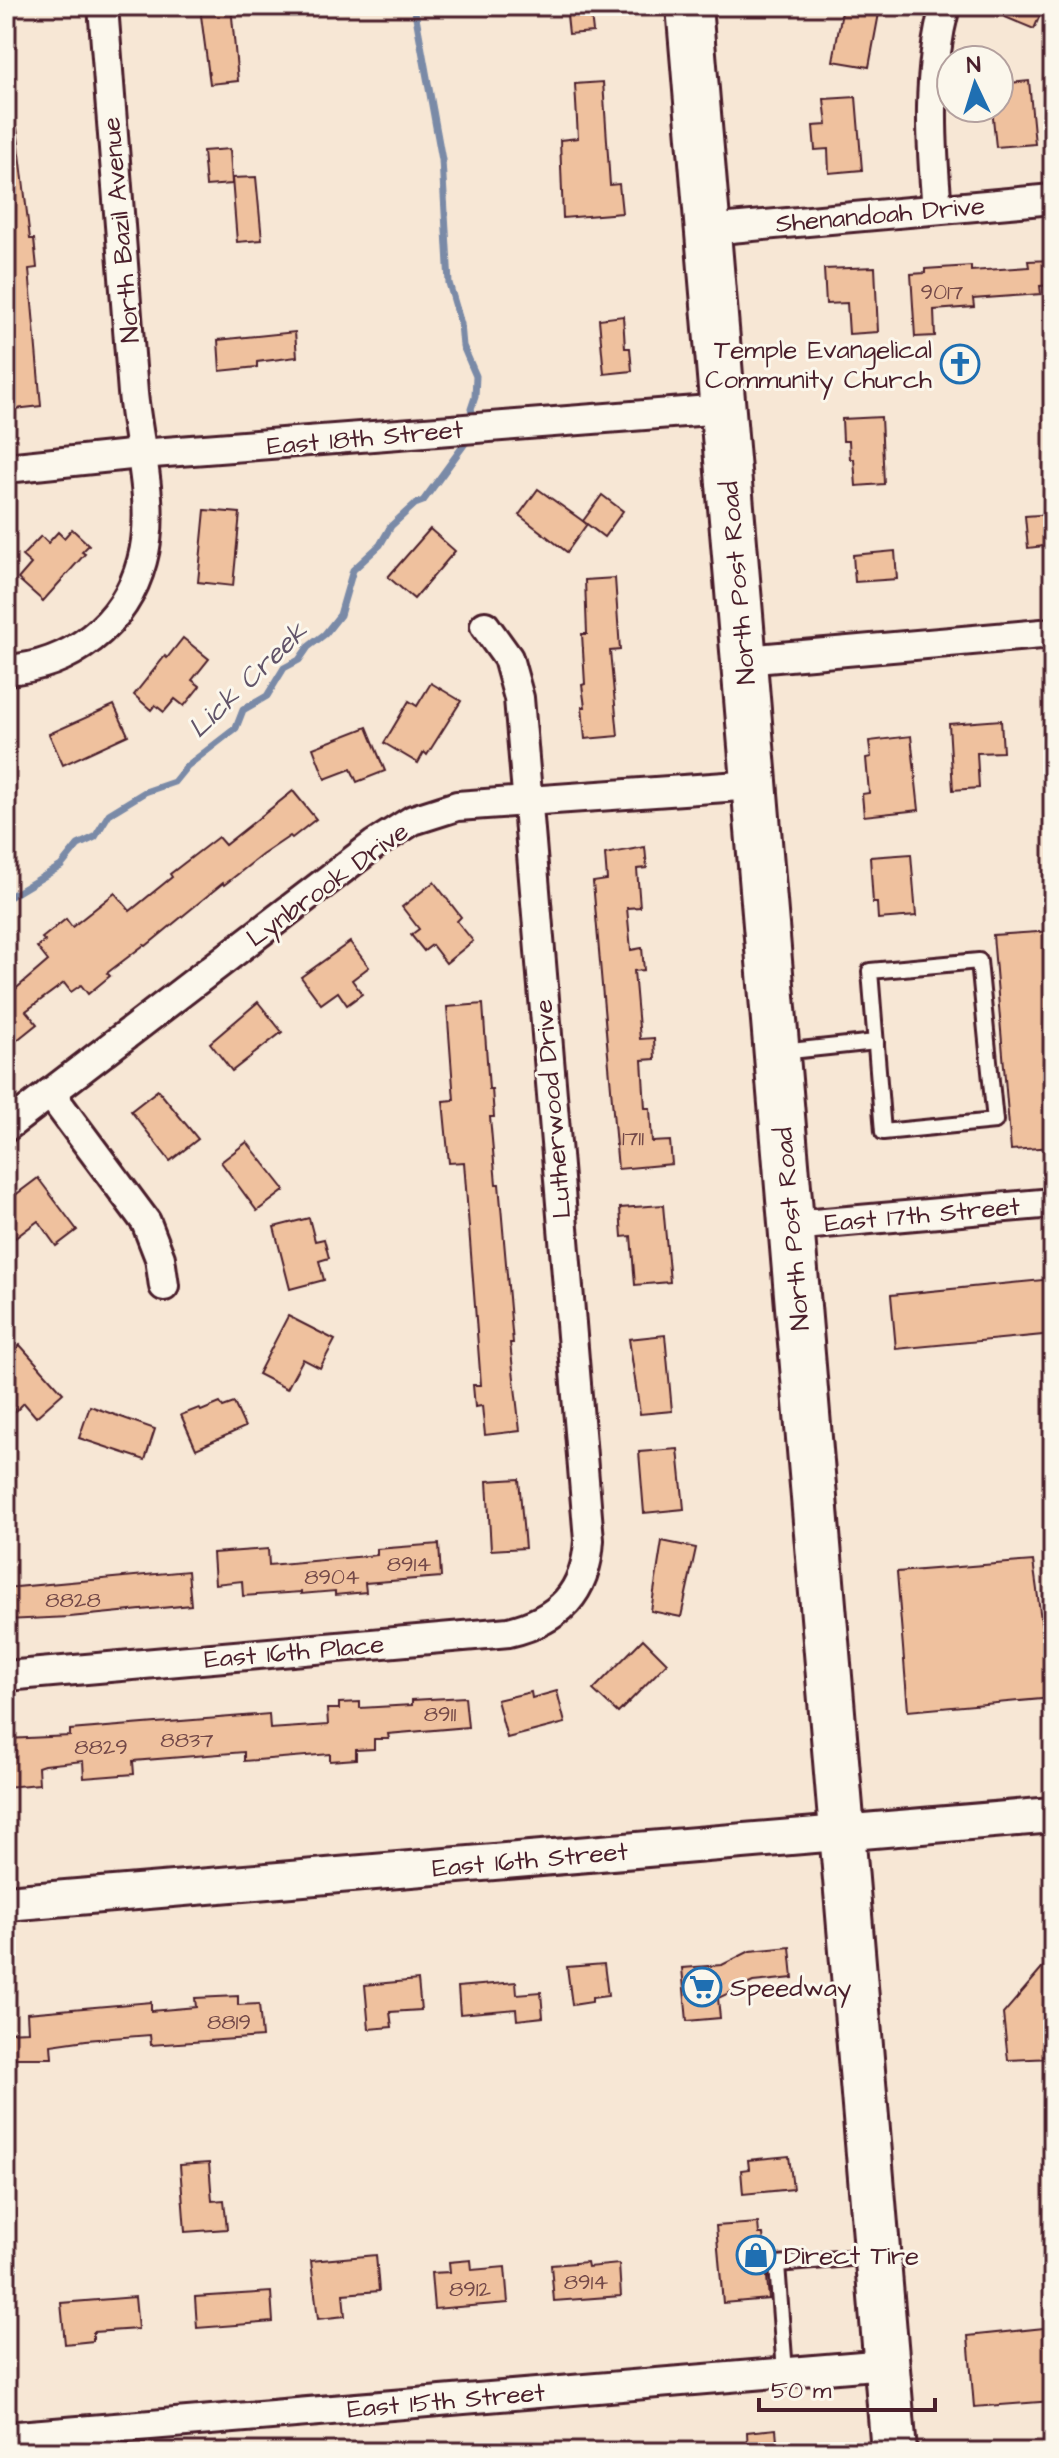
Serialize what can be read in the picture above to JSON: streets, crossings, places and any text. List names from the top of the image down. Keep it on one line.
{"streets":{"main road":["North Post Road"],"street":["Shenandoah Drive","North Bazil Avenue","East 18th Street","Lynbrook Drive","Lutherwood Drive","East 17th Street","East 16th Place","East 16th Street","East 15th Street"]},"crossings":[["Shenandoah Drive","North Post Road"],["North Bazil Avenue","East 18th Street"],["East 18th Street","North Post Road"],["North Post Road","Lynbrook Drive"],["North Post Road","East 17th Street"],["North Post Road","East 16th Street"],["North Post Road","East 15th Street"],["Lynbrook Drive","Lutherwood Drive"],["Lutherwood Drive","East 16th Place"]],"water":["Lick Creek"],"places":{"church":["Temple Evangelical Community Church"],"supermarket":["Speedway"],"shop":["Direct Tire"]},"house_numbers":["9017","1711","8914","8904","8828","8911","8837","8829","8819","8914","8912"],"scale_bar":"50 m","north":"top"}
